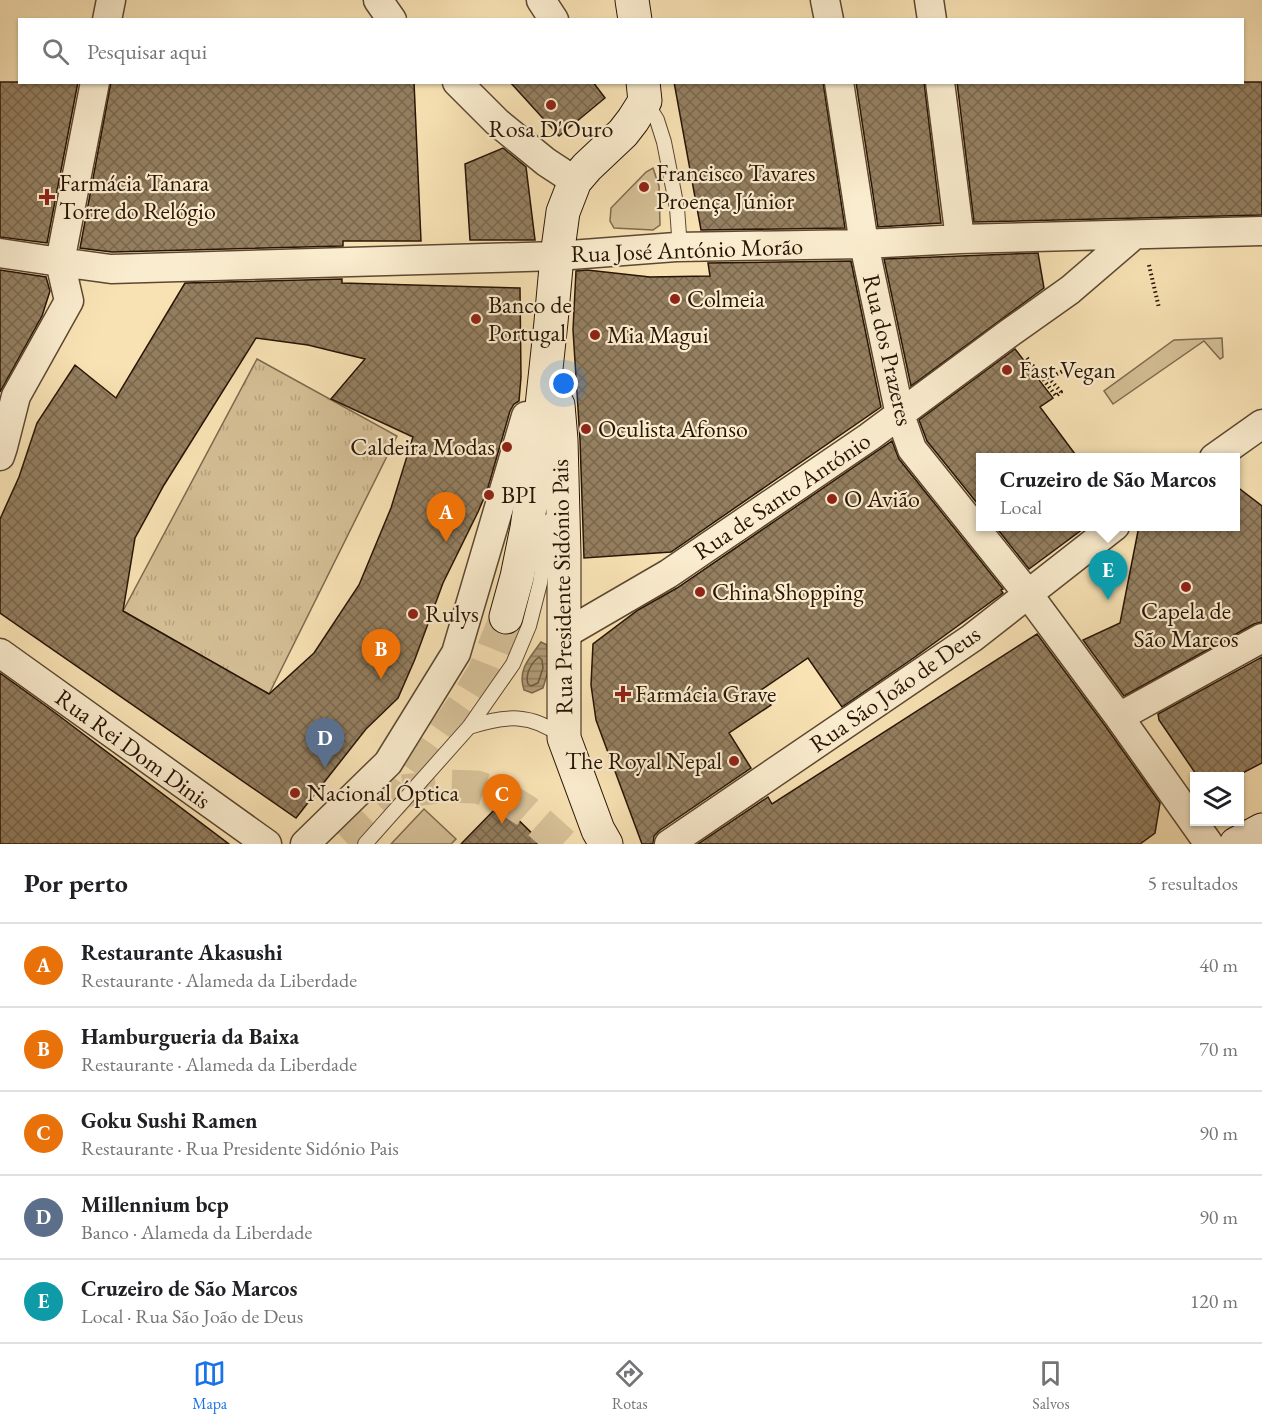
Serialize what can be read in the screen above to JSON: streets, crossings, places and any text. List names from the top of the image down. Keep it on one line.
{"streets":{"main road":["Rua Presidente Sidónio Pais"],"street":["Rua José António Morão","Rua dos Prazeres","Rua de Santo António","Rua São João de Deus","Rua Rei Dom Dinis"]},"crossings":[["Rua José António Morão","Rua dos Prazeres"],["Rua José António Morão","Rua de Santo António"],["Rua dos Prazeres","Rua de Santo António"],["Rua dos Prazeres","Rua São João de Deus"],["Rua de Santo António","Rua Presidente Sidónio Pais"]],"places":{"other":["Rosa D'Ouro","Francisco Tavares Proença Júnior","Colmeia","Banco de Portugal","Mia Magui","Fast Vegan","Oculista Afonso","Caldeira Modas","BPI","O Avião","Capela de São Marcos","China Shopping","Rulys","The Royal Nepal","Nacional Óptica"],"health":["Farmácia Tanara Torre do Relógio","Farmácia Grave"]},"page":{"search":"Pesquisar aqui","popup":["Cruzeiro de São Marcos","Local"],"pins":["A","E","B","D","C"],"heading":["Por perto","5 resultados"],"list":[{"mark":"A","name":"Restaurante Akasushi","note":"Restaurante · Alameda da Liberdade","value":"40 m"},{"mark":"B","name":"Hamburgueria da Baixa","note":"Restaurante · Alameda da Liberdade","value":"70 m"},{"mark":"C","name":"Goku Sushi Ramen","note":"Restaurante · Rua Presidente Sidónio Pais","value":"90 m"},{"mark":"D","name":"Millennium bcp","note":"Banco · Alameda da Liberdade","value":"90 m"},{"mark":"E","name":"Cruzeiro de São Marcos","note":"Local · Rua São João de Deus","value":"120 m"}],"nav":["Mapa","Rotas","Salvos"]}}
